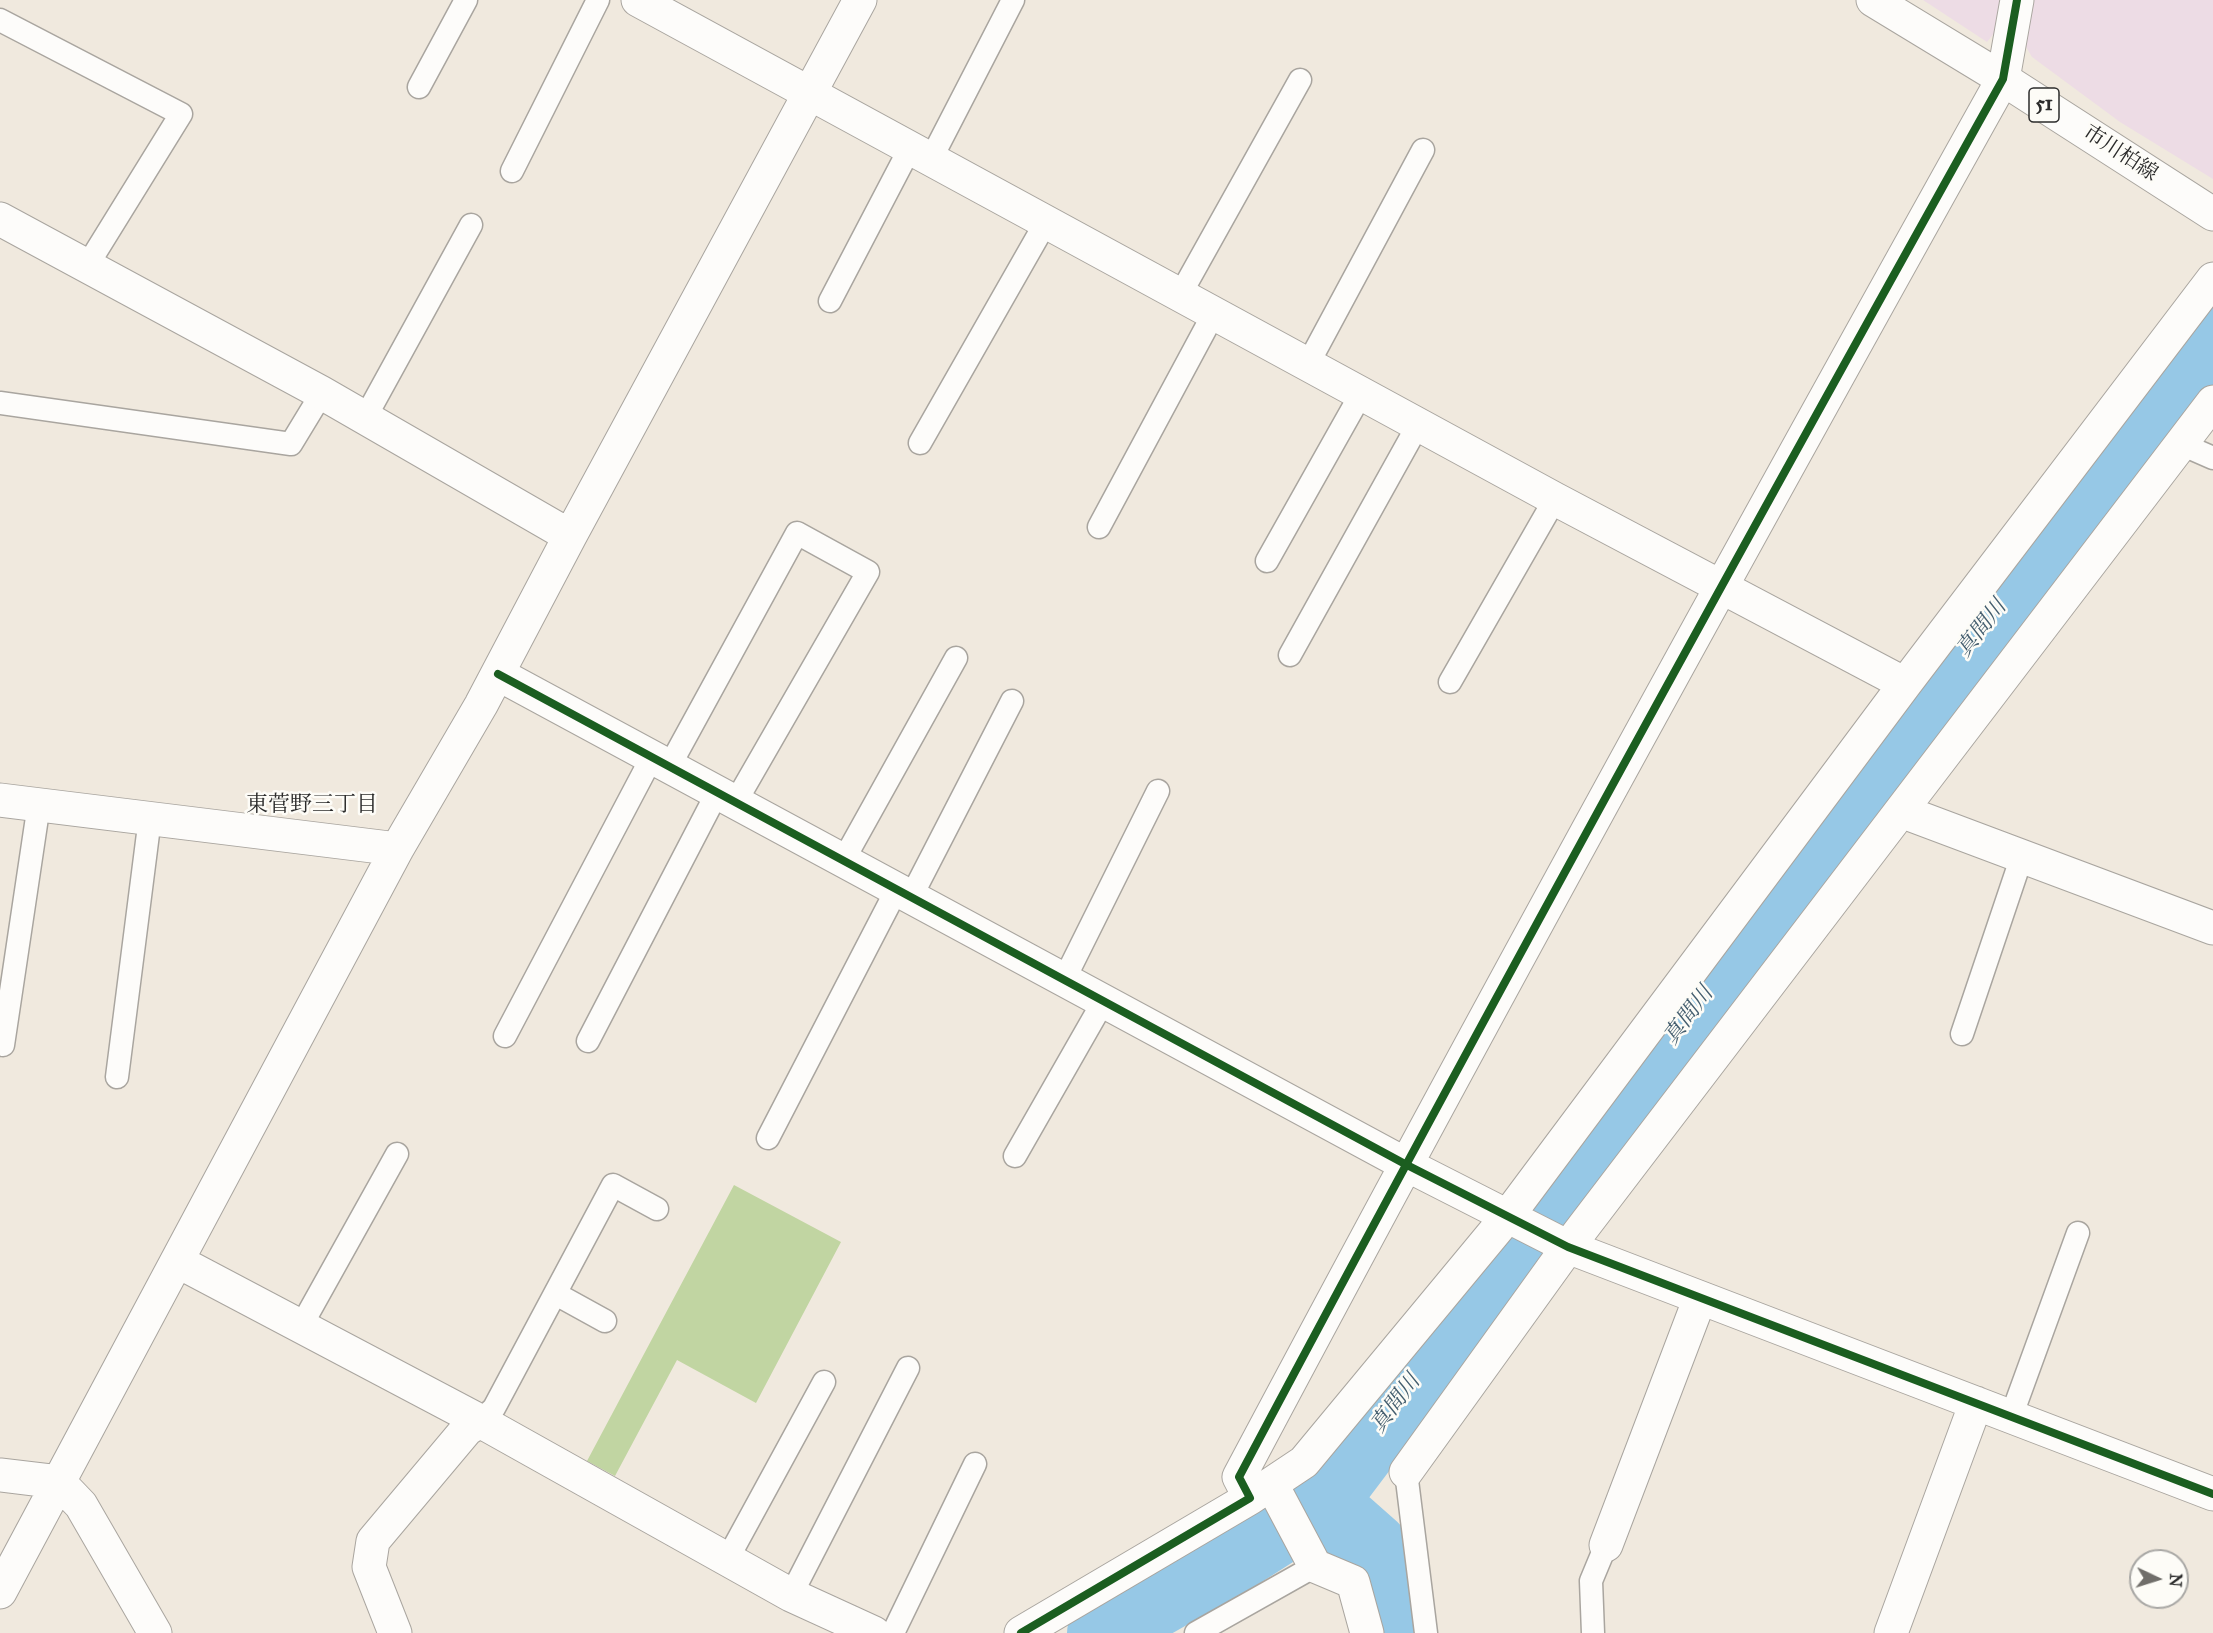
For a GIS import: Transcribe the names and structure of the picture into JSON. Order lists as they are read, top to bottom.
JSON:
{
  "streets": {
    "street": ["51", "市川柏線"]
  },
  "districts": ["東菅野三丁目"],
  "water": ["真間川"],
  "north": "right"
}
